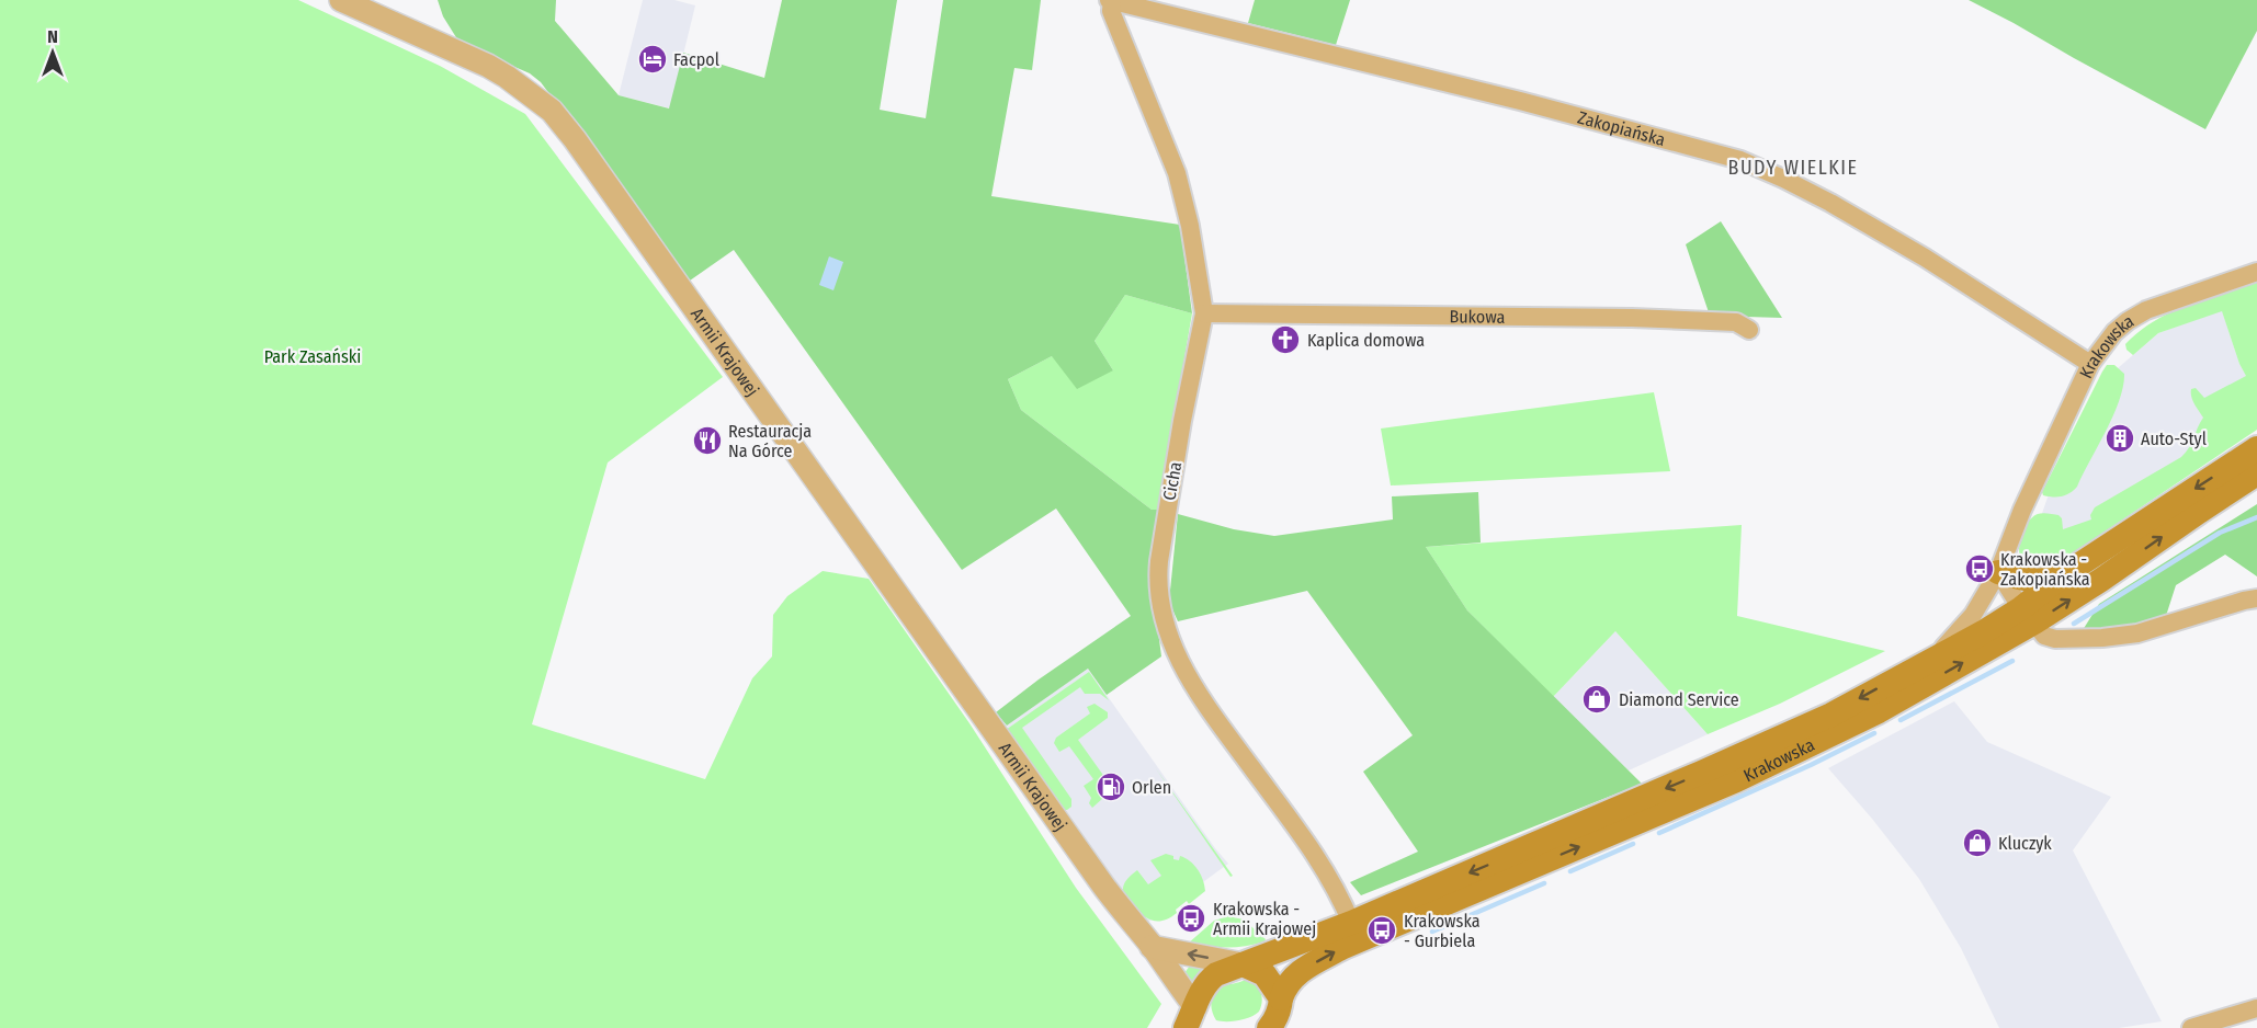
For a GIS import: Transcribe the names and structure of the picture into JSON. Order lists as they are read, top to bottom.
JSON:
{
  "streets": {
    "main road": ["Krakowska"],
    "street": [
      "Zakopiańska",
      "Bukowa",
      "Armii Krajowej",
      "Cicha"
    ]
  },
  "crossings": [
    ["Zakopiańska", "Krakowska"],
    ["Zakopiańska", "Cicha"],
    ["Bukowa", "Cicha"],
    ["Krakowska", "Armii Krajowej"],
    ["Krakowska", "Cicha"]
  ],
  "districts": ["BUDY WIELKIE"],
  "parks": ["Park Zasański"],
  "places": {
    "hotel": ["Facpol"],
    "church": ["Kaplica domowa"],
    "building": ["Auto-Styl"],
    "restaurant": ["Restauracja Na Górce"],
    "bus stop": ["Krakowska - Zakopiańska", "Krakowska - Armii Krajowej", "Krakowska - Gurbiela"],
    "shop": ["Diamond Service", "Kluczyk"],
    "fuel station": ["Orlen"]
  },
  "north": "top"
}
